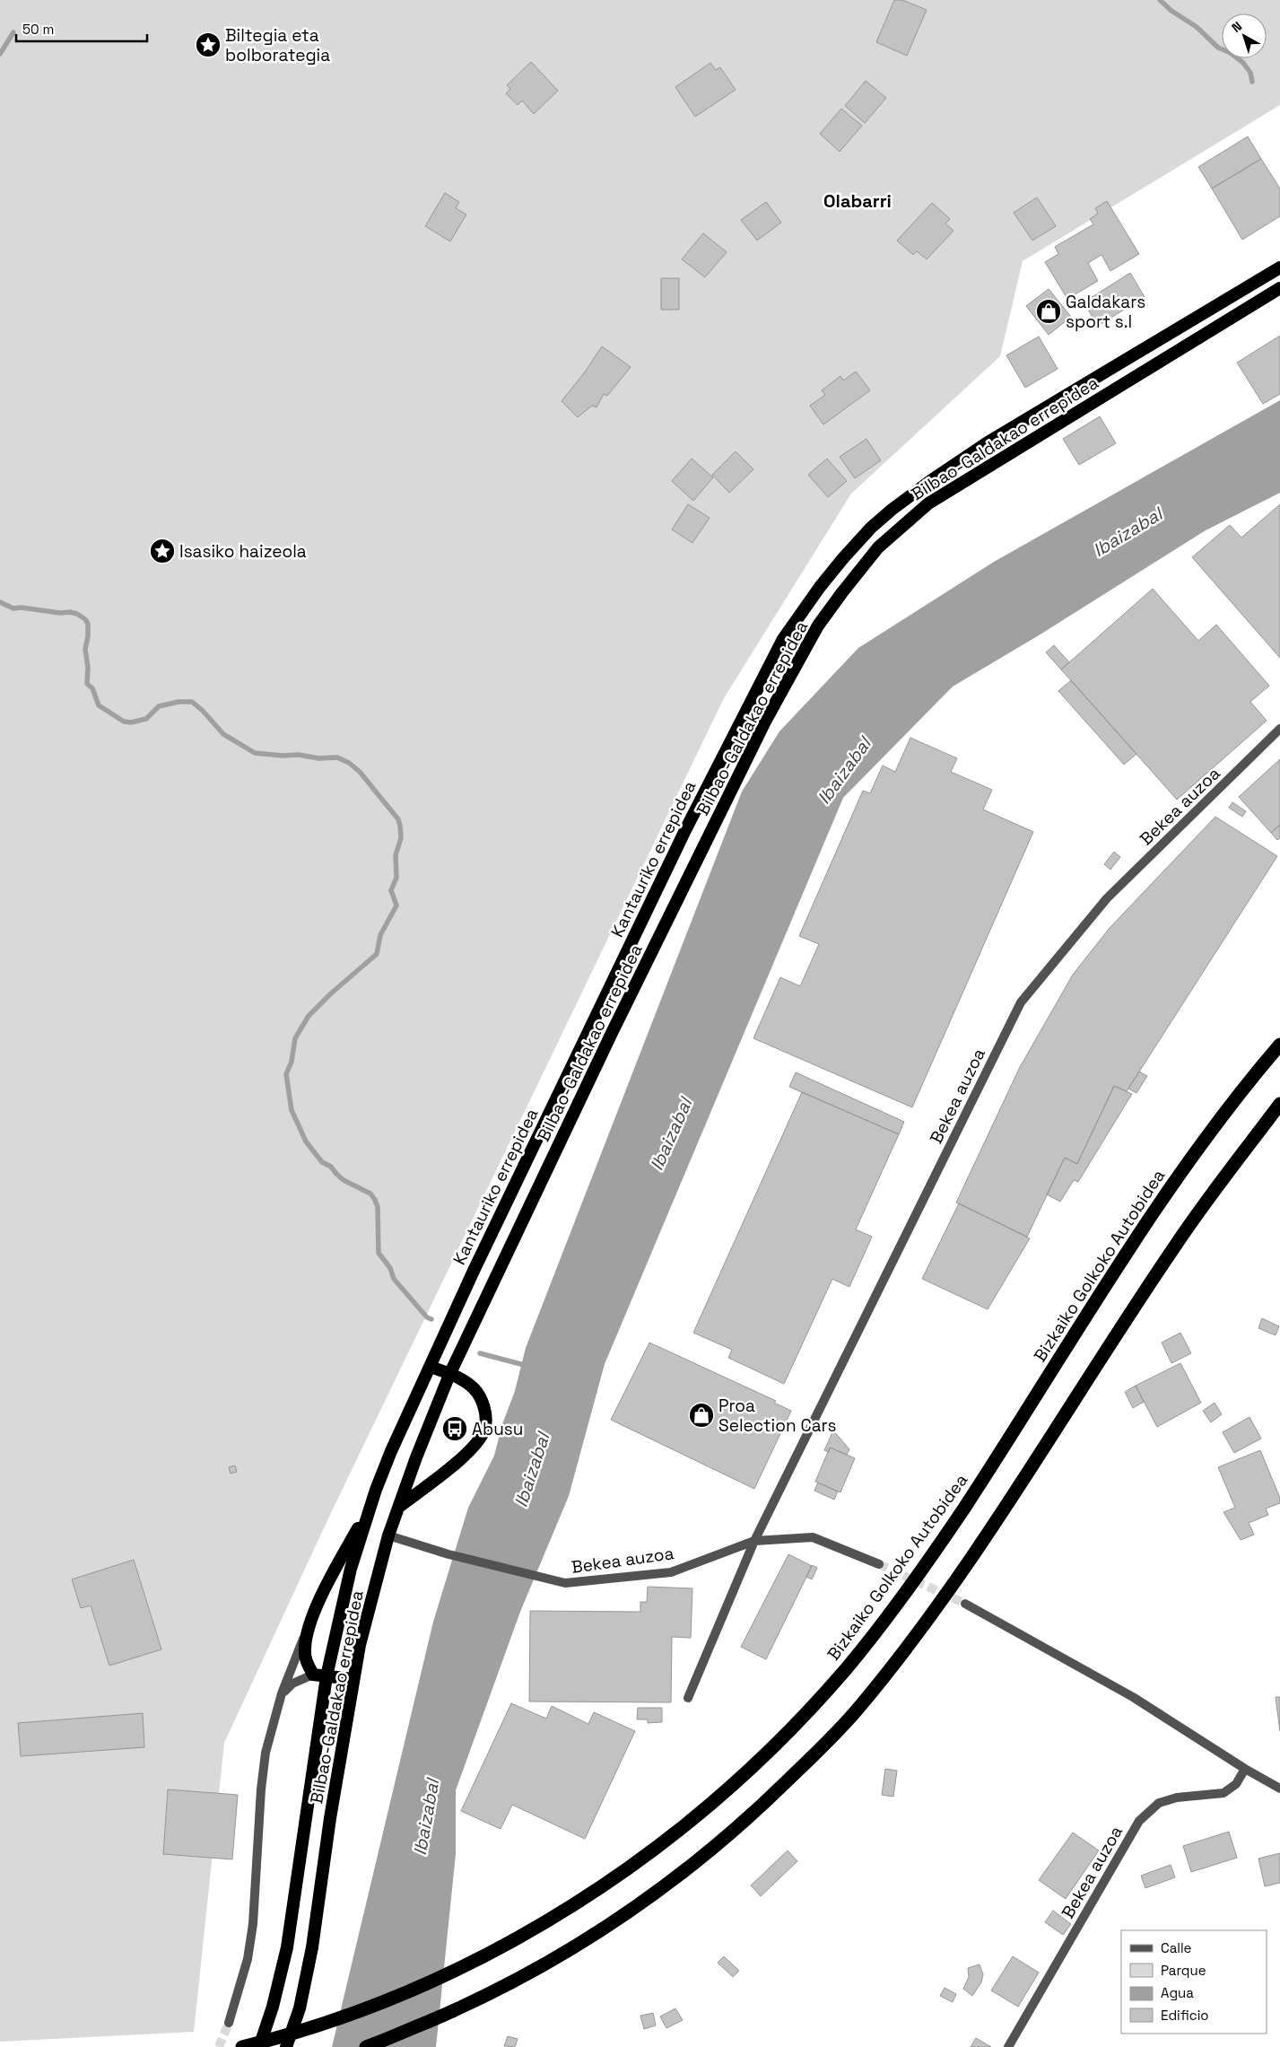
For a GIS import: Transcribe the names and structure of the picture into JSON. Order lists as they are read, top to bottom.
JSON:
{
  "streets": {
    "highway": ["Bilbao-Galdakao errepidea", "Kantauriko errepidea", "Bizkaiko Golkoko Autobidea"],
    "street": ["Bekea auzoa"]
  },
  "crossings": [
    ["Bilbao-Galdakao errepidea", "Bekea auzoa"],
    ["Bilbao-Galdakao errepidea", "Kantauriko errepidea"]
  ],
  "districts": ["Olabarri"],
  "water": ["Ibaizabal"],
  "places": {
    "place": ["Biltegia eta bolborategia", "Isasiko haizeola"],
    "shop": ["Galdakars sport s.l", "Proa Selection Cars"],
    "bus stop": ["Abusu"]
  },
  "legend": [
    "Calle",
    "Parque",
    "Agua",
    "Edificio"
  ],
  "scale_bar": "50 m",
  "north": "top left"
}
